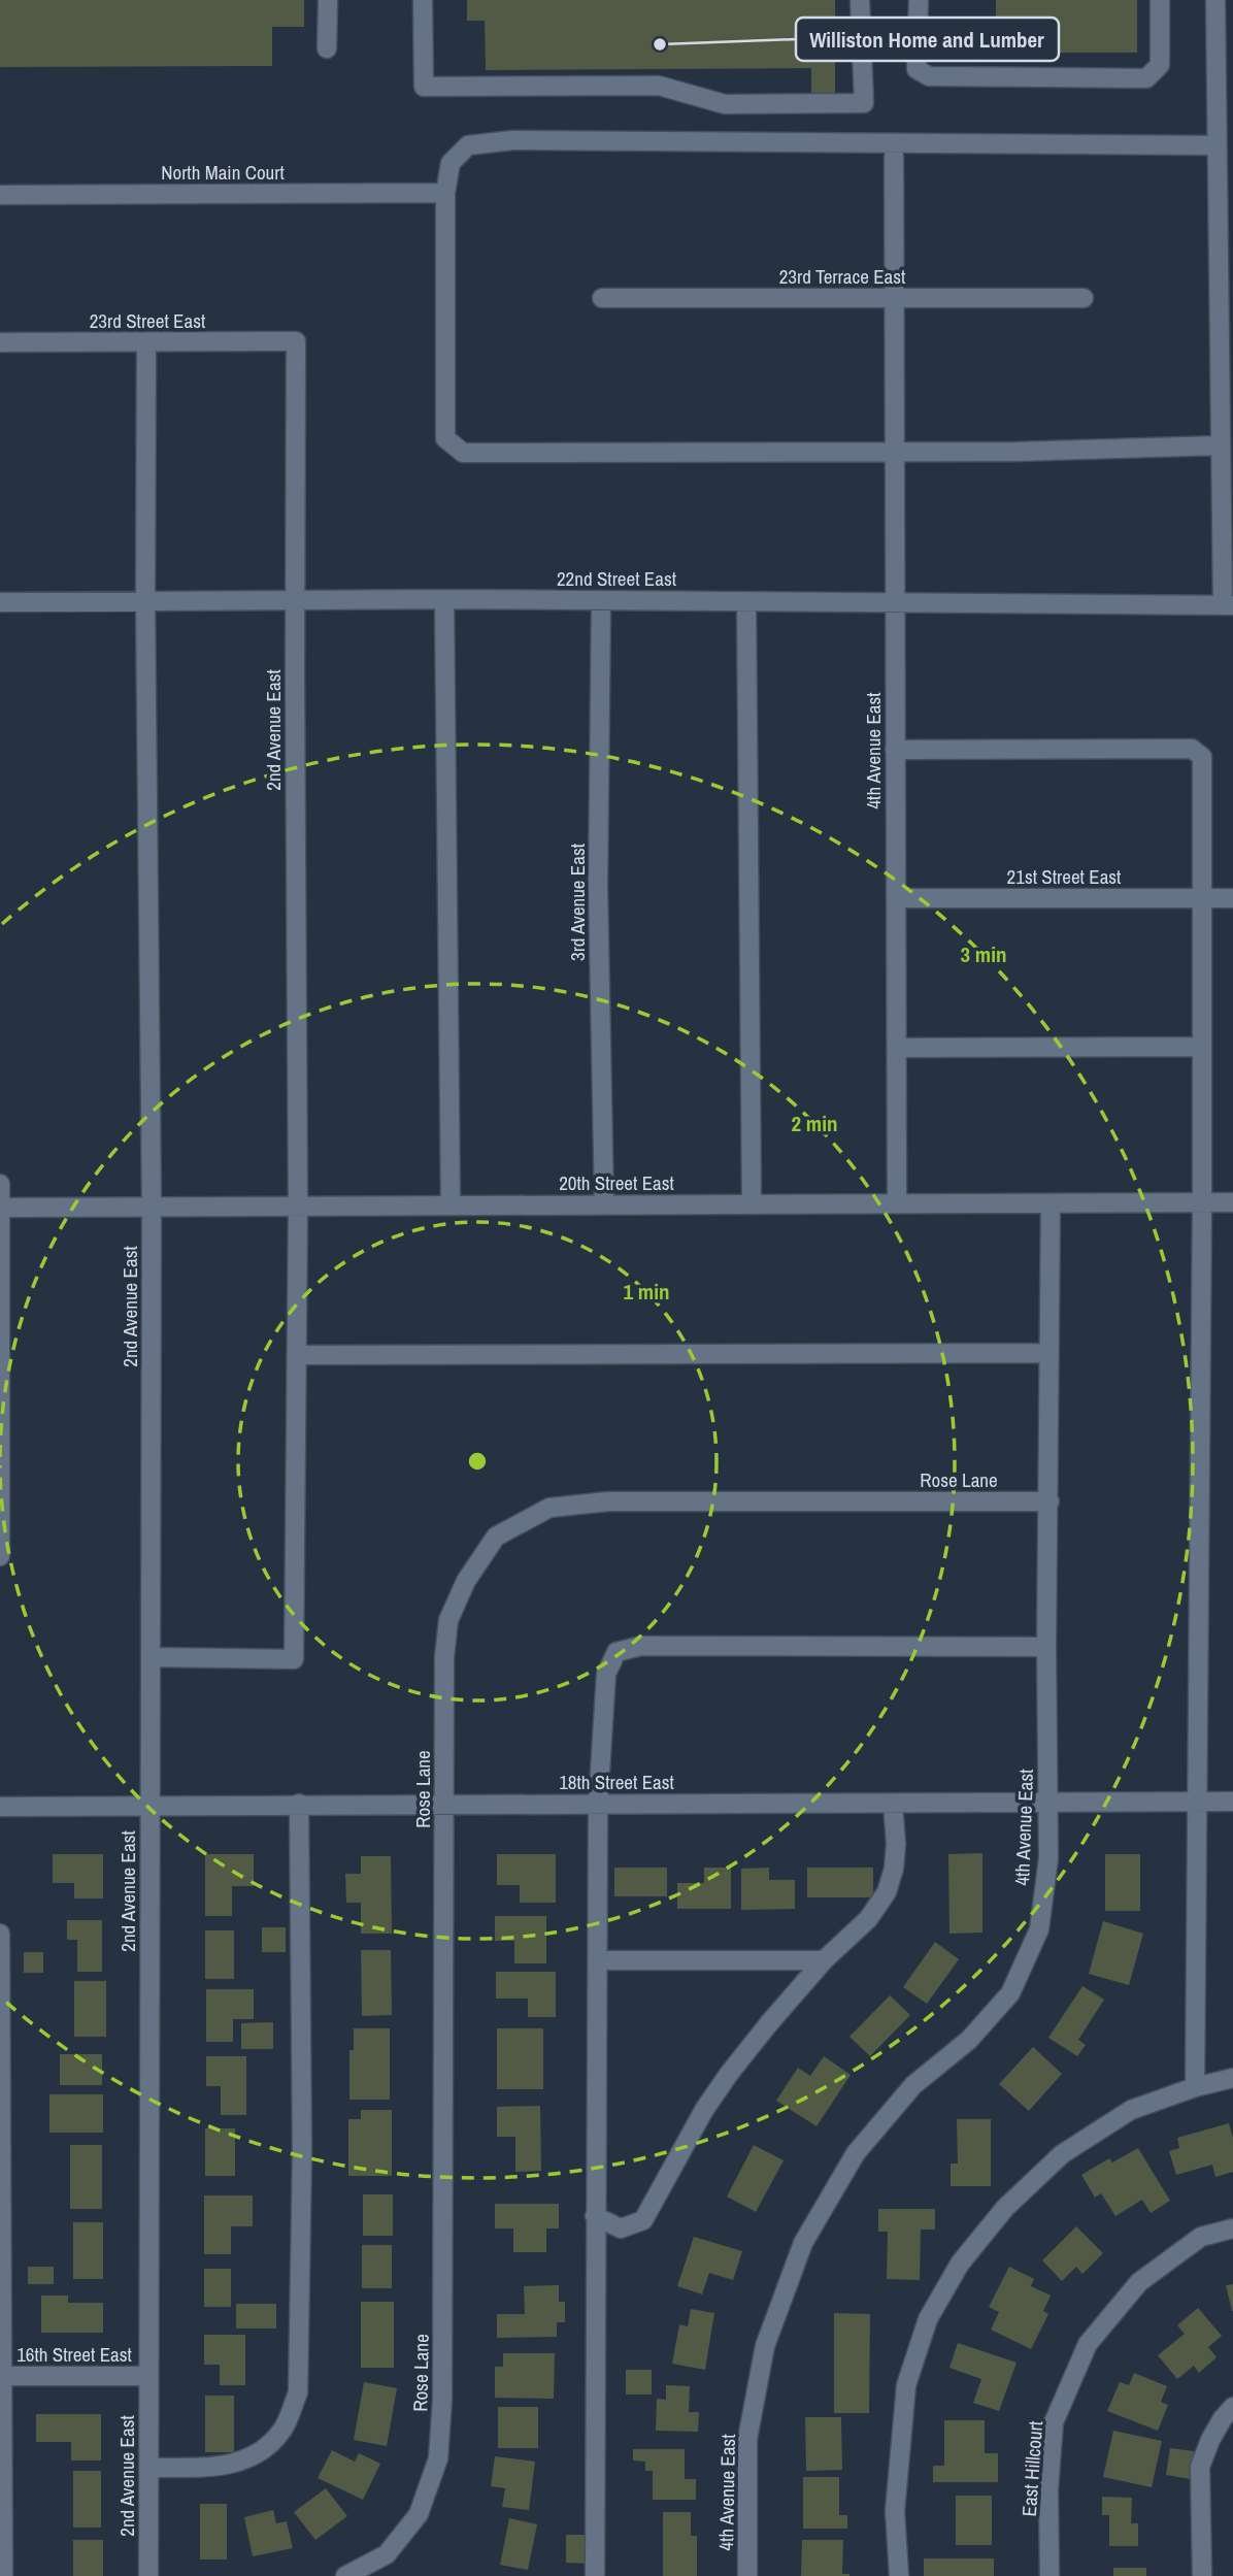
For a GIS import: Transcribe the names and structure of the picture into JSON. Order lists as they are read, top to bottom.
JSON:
{
  "streets": {
    "street": [
      "North Main Court",
      "23rd Terrace East",
      "23rd Street East",
      "22nd Street East",
      "2nd Avenue East",
      "4th Avenue East",
      "21st Street East",
      "3rd Avenue East",
      "20th Street East",
      "Rose Lane",
      "18th Street East",
      "16th Street East",
      "East Hillcourt"
    ]
  },
  "crossings": [
    ["23rd Terrace East", "4th Avenue East"],
    ["23rd Street East", "2nd Avenue East"],
    ["22nd Street East", "2nd Avenue East"],
    ["22nd Street East", "4th Avenue East"],
    ["22nd Street East", "3rd Avenue East"],
    ["2nd Avenue East", "20th Street East"],
    ["2nd Avenue East", "18th Street East"],
    ["2nd Avenue East", "16th Street East"],
    ["4th Avenue East", "21st Street East"],
    ["4th Avenue East", "20th Street East"],
    ["4th Avenue East", "Rose Lane"],
    ["4th Avenue East", "18th Street East"],
    ["3rd Avenue East", "20th Street East"],
    ["Rose Lane", "18th Street East"]
  ],
  "places": ["Williston Home and Lumber"],
  "rings": ["3 min", "2 min", "1 min"]
}
